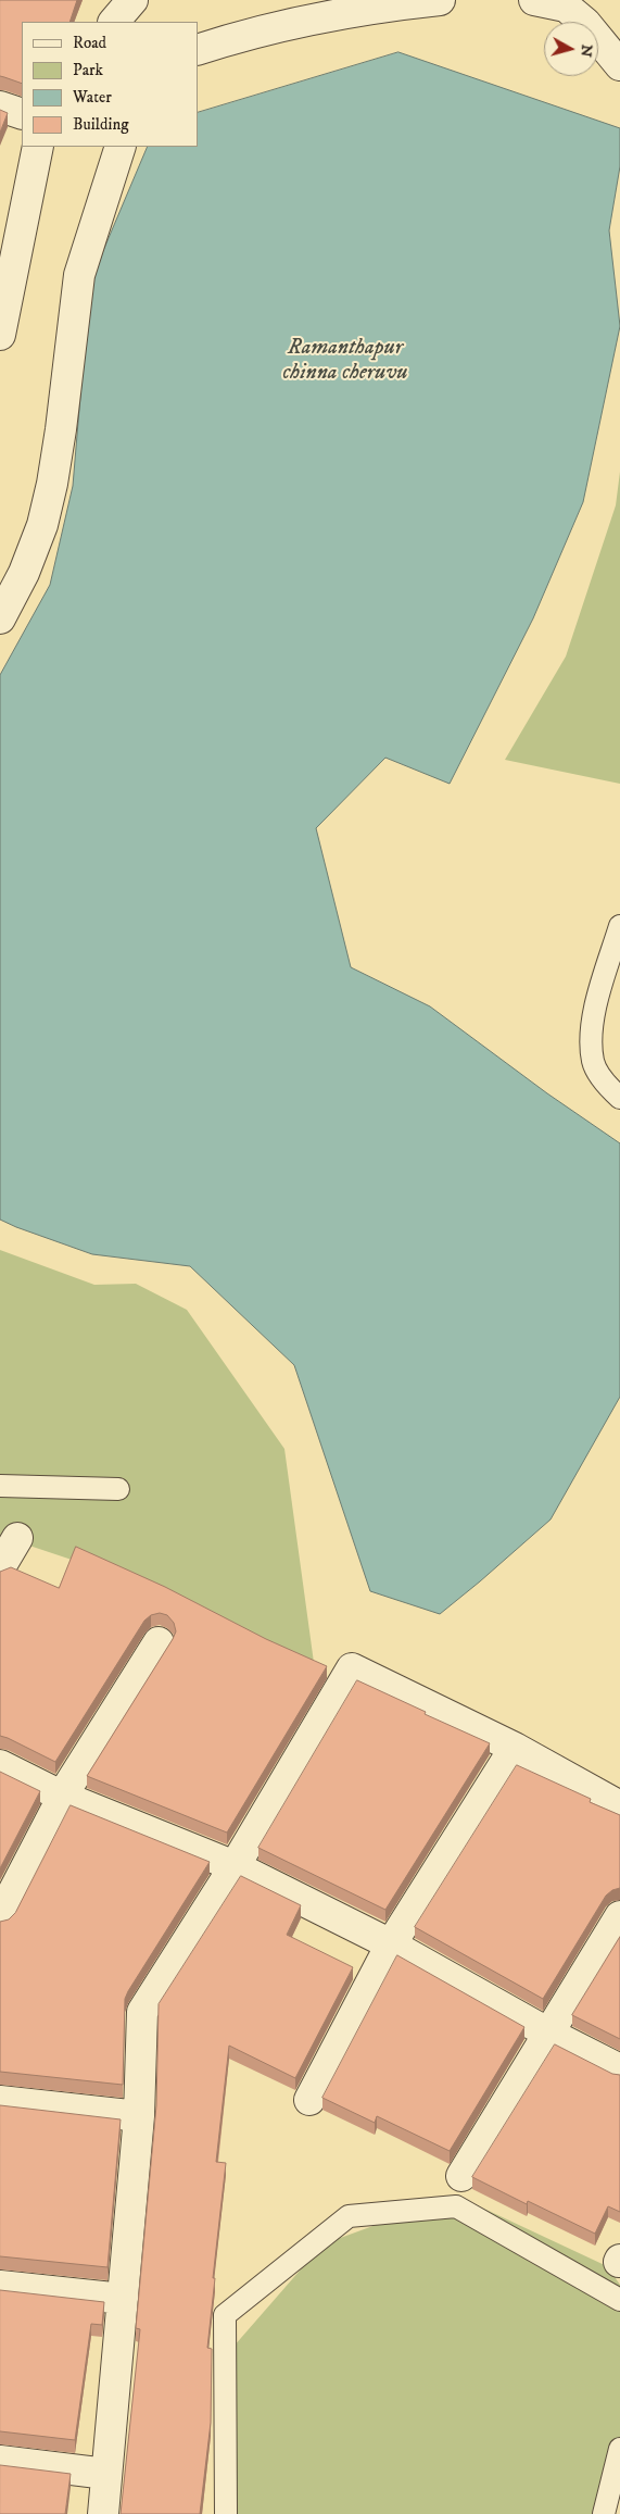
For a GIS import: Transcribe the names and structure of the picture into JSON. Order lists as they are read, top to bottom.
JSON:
{
  "water": ["Ramanthapur chinna cheruvu"],
  "legend": [
    "Road",
    "Park",
    "Water",
    "Building"
  ],
  "north": "right"
}
